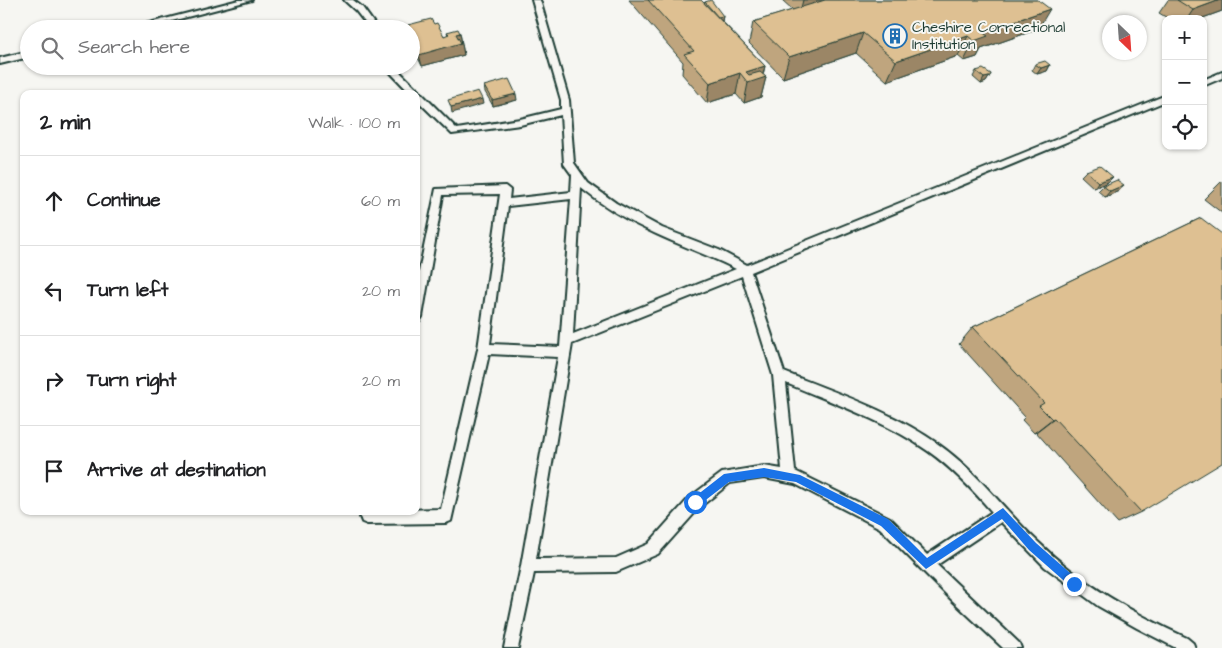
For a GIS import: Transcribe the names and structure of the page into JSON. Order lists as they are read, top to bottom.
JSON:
{
  "places": {
    "building": ["Cheshire Correctional Institution"]
  },
  "north": "bottom right",
  "page": {
    "map_buttons": ["+", "−"],
    "search": "Search here",
    "heading": ["2 min", "Walk · 100 m"],
    "list": [
      ["Continue", "60 m"],
      ["Turn left", "20 m"],
      ["Turn right", "20 m"],
      "Arrive at destination"
    ]
  }
}
